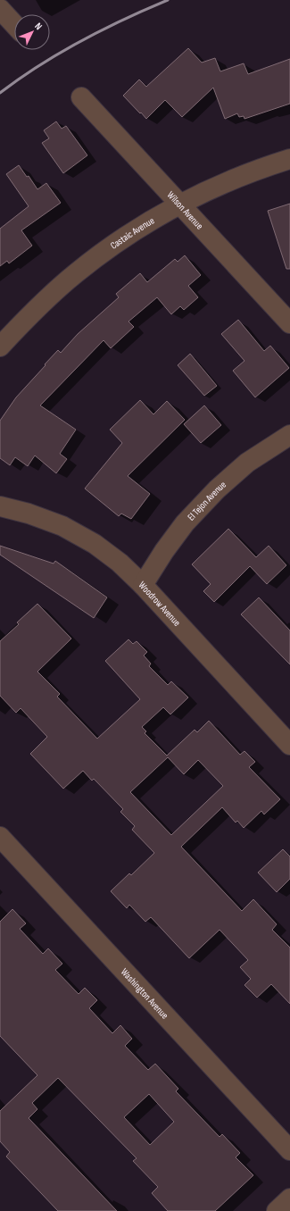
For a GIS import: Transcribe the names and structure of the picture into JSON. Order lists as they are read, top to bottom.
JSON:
{
  "streets": {
    "street": [
      "Wilson Avenue",
      "Castaic Avenue",
      "El Tejon Avenue",
      "Woodrow Avenue",
      "Washington Avenue"
    ]
  },
  "crossings": [
    ["Wilson Avenue", "Castaic Avenue"],
    ["El Tejon Avenue", "Woodrow Avenue"]
  ],
  "north": "top right"
}
